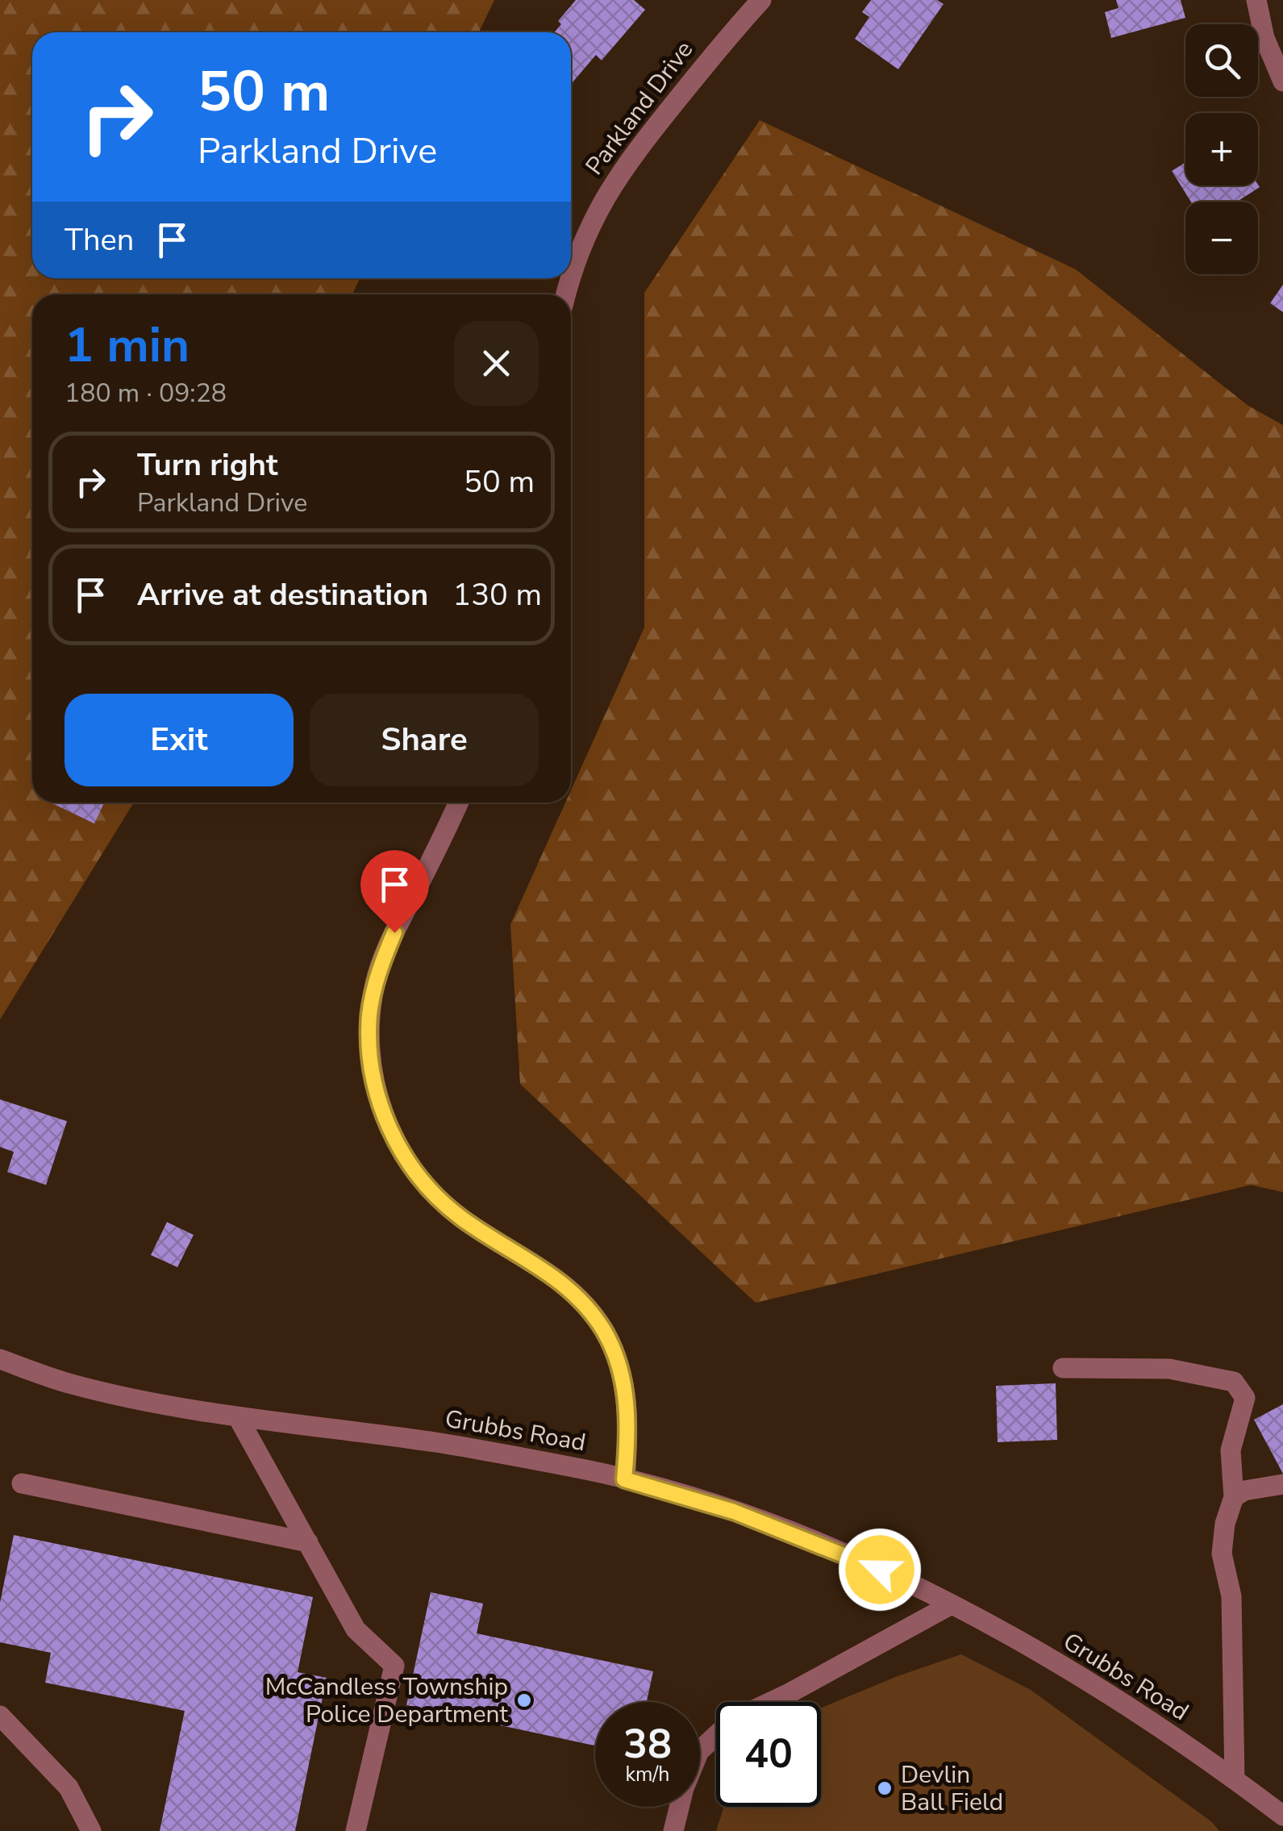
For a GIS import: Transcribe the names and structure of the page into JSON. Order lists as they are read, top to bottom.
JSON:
{
  "streets": {
    "street": ["Parkland Drive", "Grubbs Road"]
  },
  "places": ["McCandless Township Police Department", "Devlin Ball Field"],
  "page": {
    "map_buttons": ["+", "−"],
    "turn": ["50 m", "Parkland Drive"],
    "then": "Then",
    "heading": ["1 min", "180 m · 09:28"],
    "list": [
      {
        "name": "Turn right",
        "note": "Parkland Drive",
        "value": "50 m"
      },
      {
        "name": "Arrive at destination",
        "value": "130 m"
      }
    ],
    "buttons": ["Exit", "Share"],
    "speed": "38 km/h",
    "limit": "40"
  }
}
